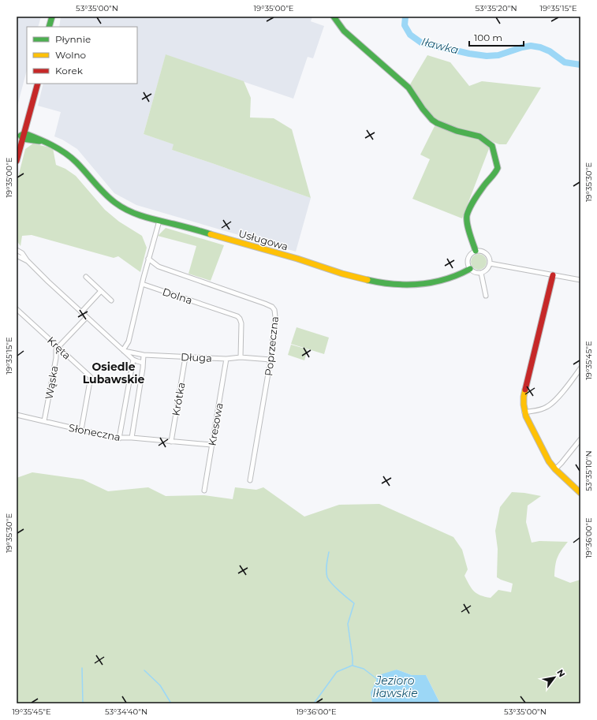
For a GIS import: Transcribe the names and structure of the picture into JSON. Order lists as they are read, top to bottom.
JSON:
{
  "streets": {
    "street": [
      "Usługowa",
      "Dolna",
      "Poprzeczna",
      "Kręta",
      "Długa",
      "Wąska",
      "Krótka",
      "Kresowa",
      "Słoneczna"
    ]
  },
  "crossings": [
    ["Dolna", "Długa"],
    ["Poprzeczna", "Długa"],
    ["Kręta", "Wąska"],
    ["Kręta", "Słoneczna"],
    ["Długa", "Krótka"],
    ["Długa", "Kresowa"],
    ["Wąska", "Słoneczna"],
    ["Krótka", "Słoneczna"],
    ["Kresowa", "Słoneczna"]
  ],
  "districts": ["Osiedle Lubawskie"],
  "water": ["Iławka", "Jezioro Iławskie"],
  "legend": ["Płynnie", "Wolno", "Korek"],
  "scale_bar": "100 m",
  "north": "top right",
  "coordinates": [
    "53°35'00\"N",
    "19°35'00\"E",
    "53°35'20\"N",
    "19°35'15\"E",
    "19°35'30\"E",
    "19°35'45\"E",
    "53°35'10\"N",
    "19°36'00\"E",
    "53°34'40\"N"
  ]
}
